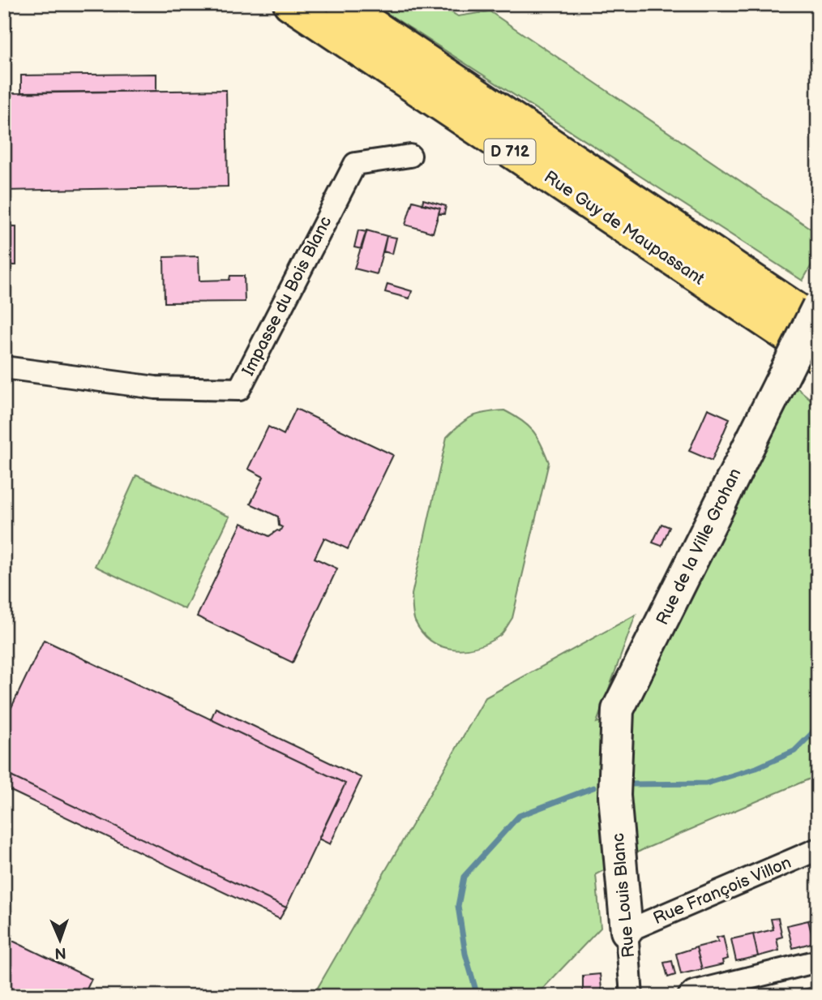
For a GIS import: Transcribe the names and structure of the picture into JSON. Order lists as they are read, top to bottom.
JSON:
{
  "streets": {
    "main road": ["D 712", "Rue Guy de Maupassant"],
    "street": [
      "Impasse du Bois Blanc",
      "Rue de la Ville Grohan",
      "Rue François Villon",
      "Rue Louis Blanc"
    ]
  },
  "crossings": [
    ["Rue de la Ville Grohan", "Rue Louis Blanc"],
    ["Rue François Villon", "Rue Louis Blanc"]
  ],
  "north": "bottom"
}
